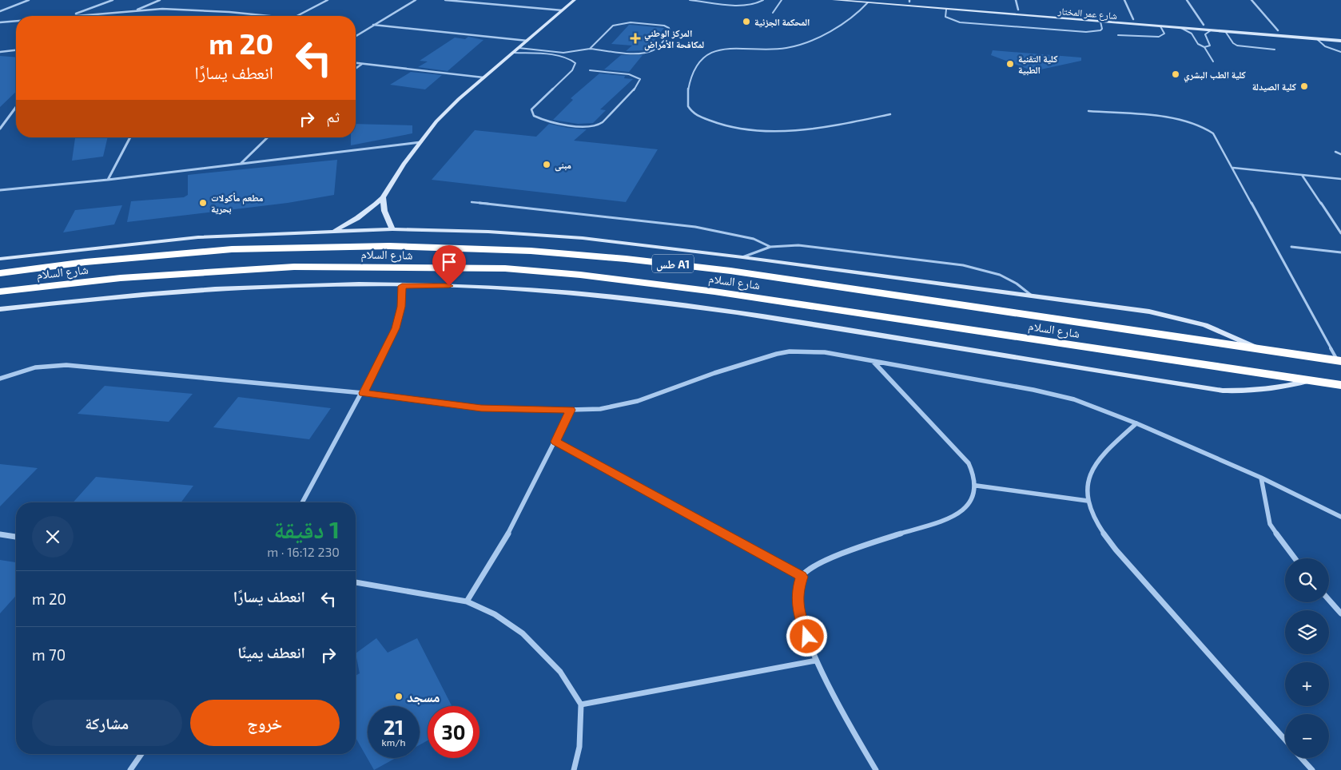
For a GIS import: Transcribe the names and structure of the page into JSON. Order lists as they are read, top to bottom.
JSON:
{
  "streets": {
    "highway": ["شارع السلام", "طس A1"],
    "street": ["شارع عمر المختار"]
  },
  "places": {
    "other": [
      "المحكمة الجزئية",
      "كلية التقنية الطبية",
      "كلية الطب البشري",
      "كلية الصيدلة",
      "مبنى",
      "مطعم مأكولات بحرية",
      "مسجد"
    ],
    "health": ["المركز الوطني لمكافحة الأمراض"]
  },
  "page": {
    "turn": ["20 m", "انعطف يسارًا"],
    "then": "ثم",
    "heading": ["1 دقيقة", "230 m · 16:12"],
    "map_buttons": ["+", "−"],
    "list": [
      {
        "name": "انعطف يسارًا",
        "value": "20 m"
      },
      {
        "name": "انعطف يمينًا",
        "value": "70 m"
      }
    ],
    "buttons": ["خروج", "مشاركة"],
    "speed": "21 km/h",
    "limit": "30"
  }
}
